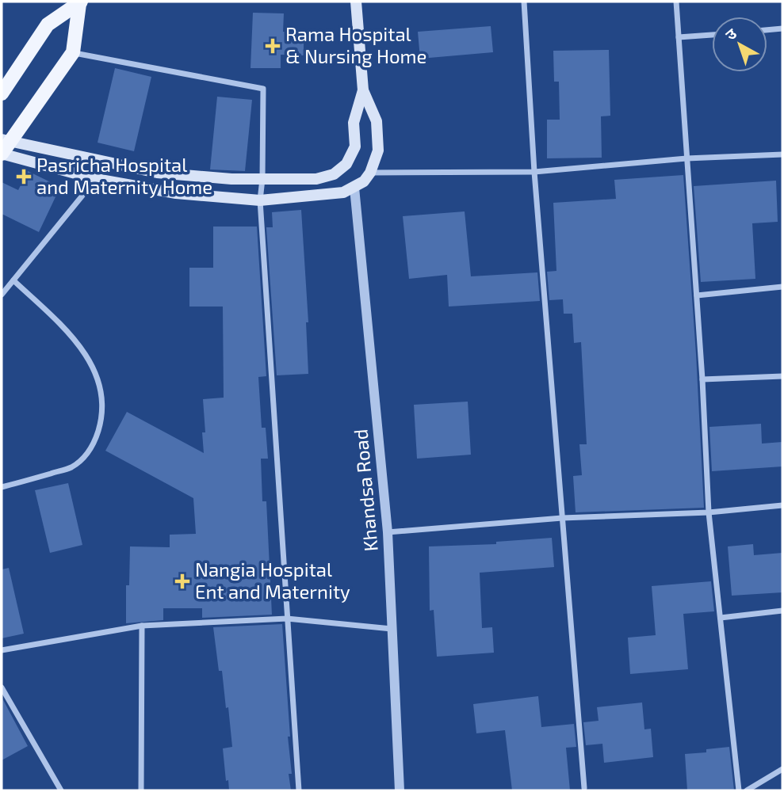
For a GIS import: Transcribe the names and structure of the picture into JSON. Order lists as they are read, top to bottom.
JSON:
{
  "streets": {
    "street": ["Khandsa Road"]
  },
  "places": {
    "health": ["Rama Hospital & Nursing Home", "Pasricha Hospital and Maternity Home", "Nangia Hospital Ent and Maternity"]
  },
  "north": "top left"
}
